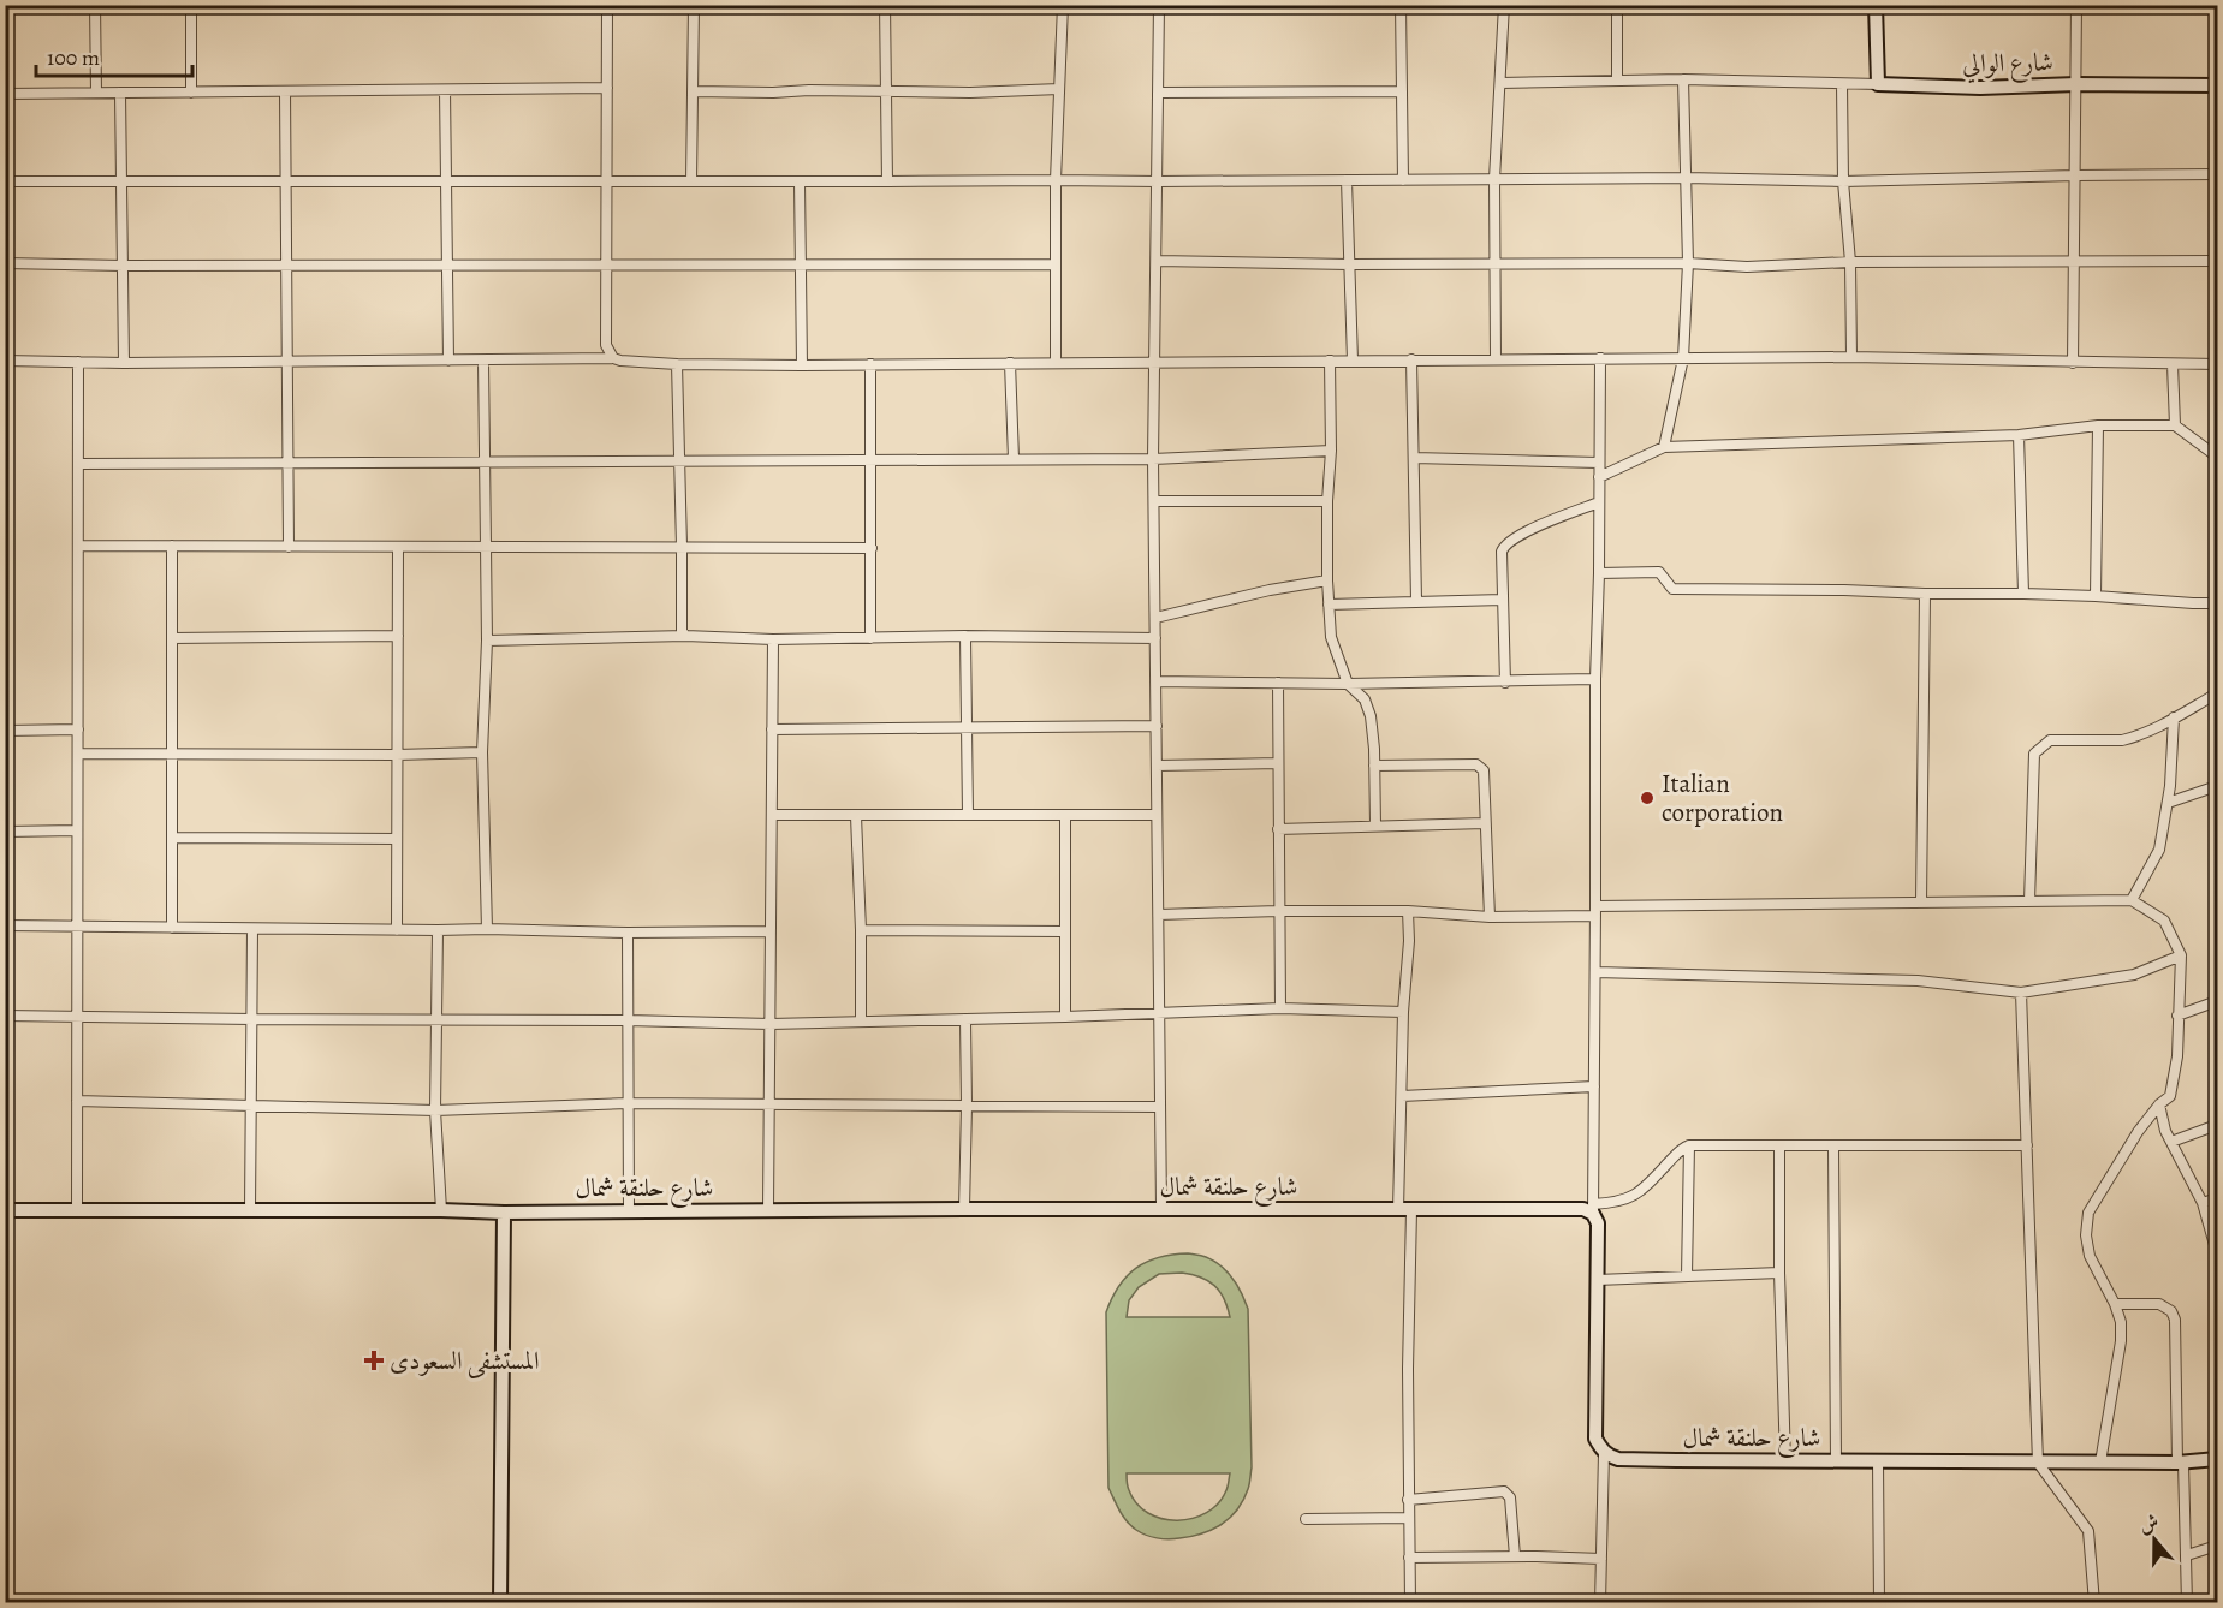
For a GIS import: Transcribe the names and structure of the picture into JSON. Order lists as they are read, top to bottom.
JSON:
{
  "streets": {
    "street": ["شارع الوالي", "شارع حلنقة شمال"]
  },
  "places": {
    "other": ["Italian corporation"],
    "health": ["المستشفى السعودى"]
  },
  "scale_bar": "100 m",
  "north": "top"
}
